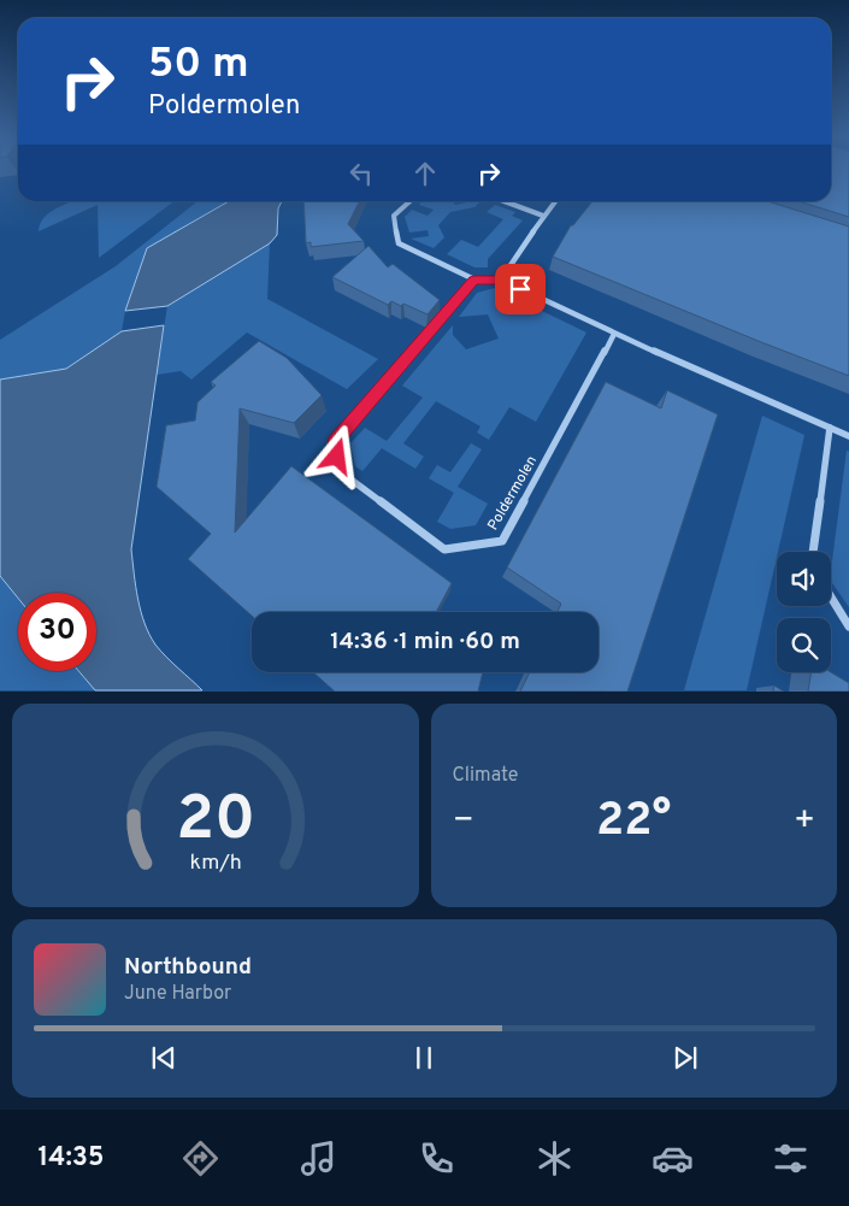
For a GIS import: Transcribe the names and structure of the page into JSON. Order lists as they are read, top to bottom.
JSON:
{
  "streets": {
    "street": ["Poldermolen"]
  },
  "page": {
    "turn": ["50 m", "Poldermolen"],
    "limit": "30",
    "trip": "14:36 · 1 min · 60 m",
    "tile": "Climate",
    "heat": ["−", "22°", "+"],
    "song": ["Northbound", "June Harbor"],
    "tabs": "14:35",
    "gauge": ["20", "km/h"]
  }
}
